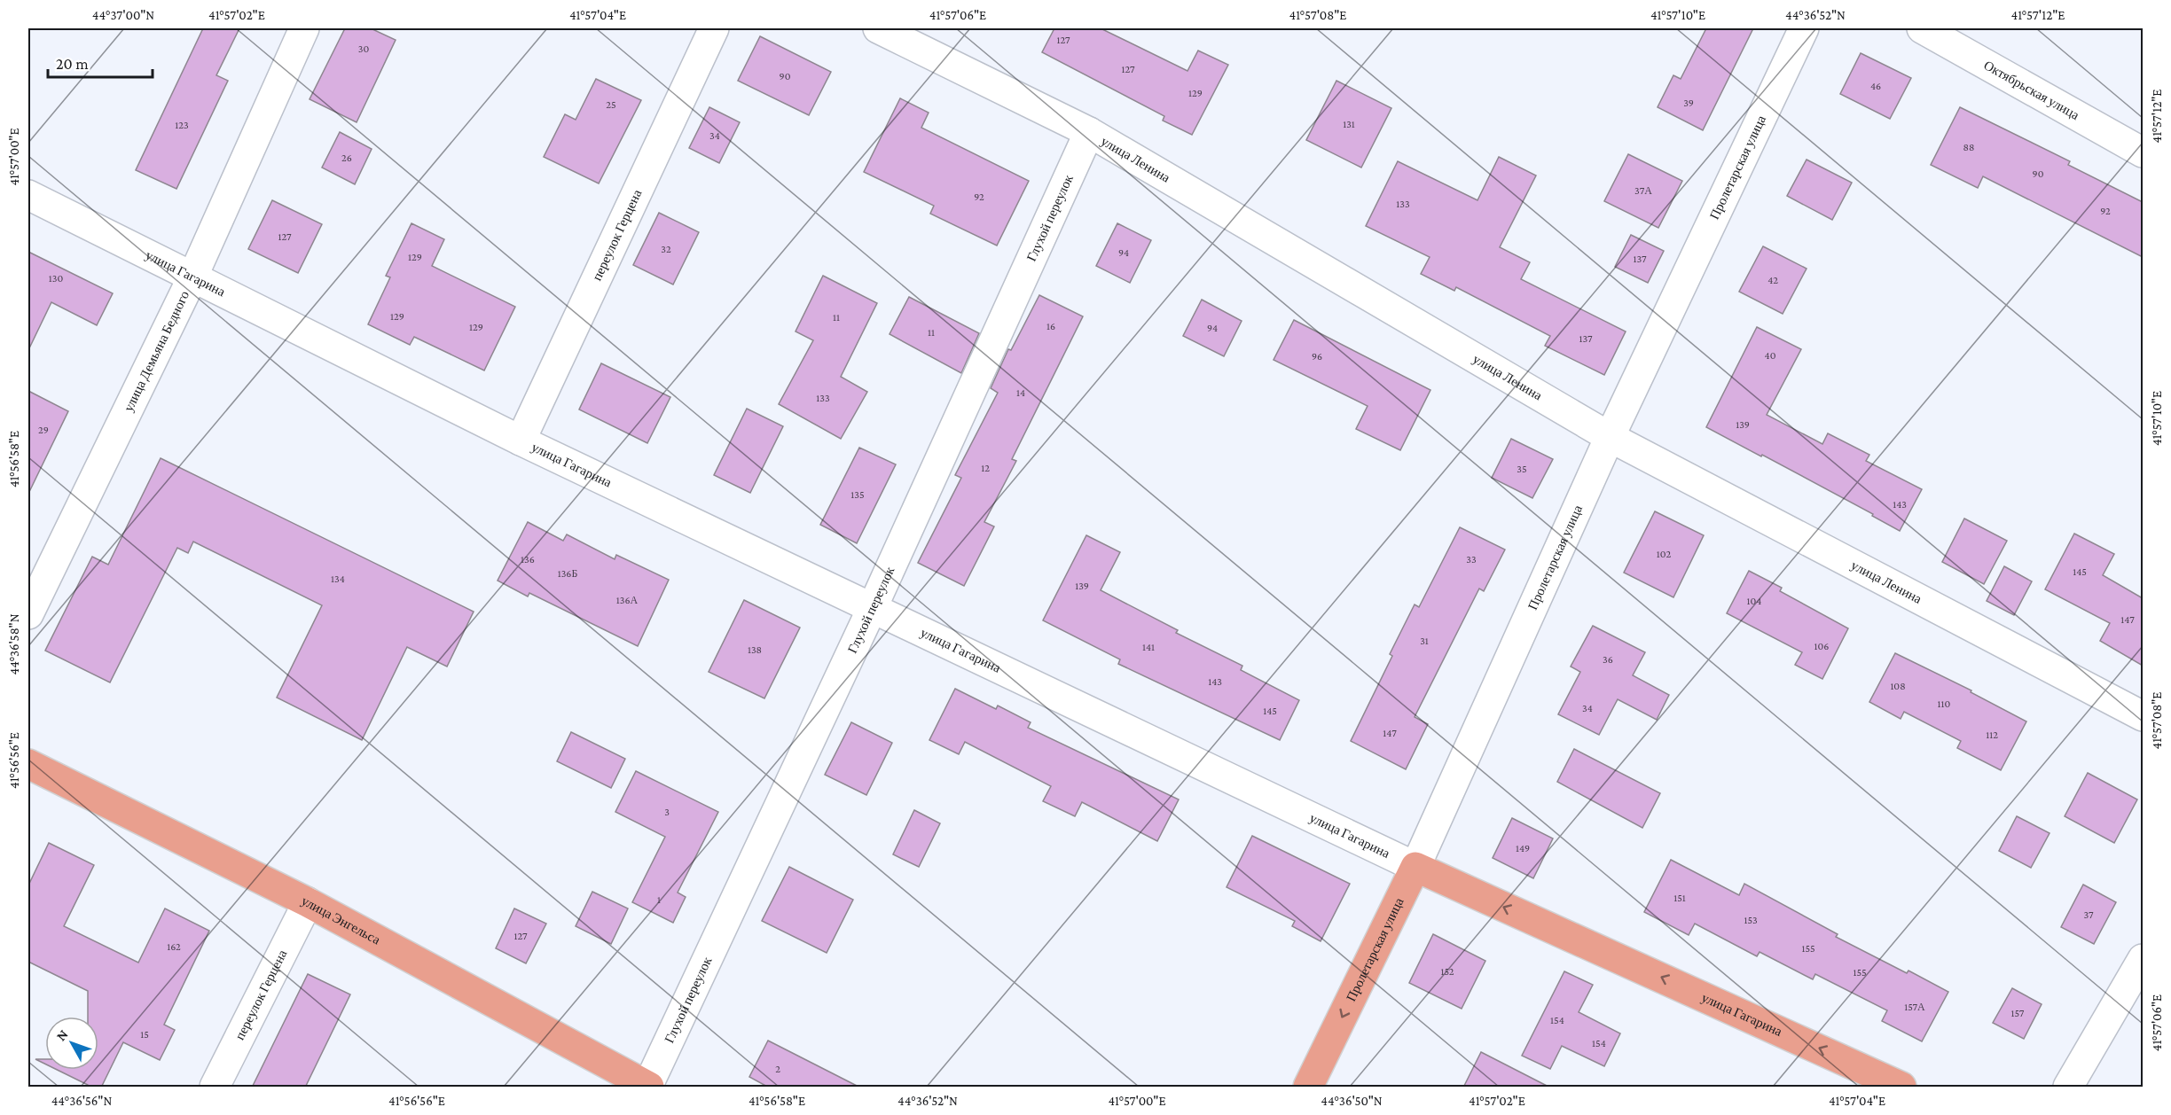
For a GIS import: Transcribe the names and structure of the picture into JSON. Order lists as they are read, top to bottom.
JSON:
{
  "streets": {
    "main road": ["Пролетарская улица", "улица Гагарина", "улица Энгельса"],
    "street": [
      "Октябрьская улица",
      "улица Ленина",
      "Глухой переулок",
      "переулок Герцена",
      "улица Демьяна Бедного"
    ]
  },
  "crossings": [
    ["улица Ленина", "Пролетарская улица"],
    ["улица Ленина", "Глухой переулок"],
    ["Пролетарская улица", "улица Гагарина"],
    ["Глухой переулок", "улица Гагарина"],
    ["Глухой переулок", "улица Энгельса"],
    ["переулок Герцена", "улица Гагарина"],
    ["переулок Герцена", "улица Энгельса"],
    ["улица Гагарина", "улица Демьяна Бедного"]
  ],
  "house_numbers": [
    "127",
    "30",
    "127",
    "90",
    "46",
    "129",
    "39",
    "25",
    "131",
    "123",
    "34",
    "88",
    "26",
    "90",
    "37А",
    "92",
    "133",
    "92",
    "127",
    "32",
    "94",
    "129",
    "137",
    "130",
    "42",
    "129",
    "11",
    "16",
    "129",
    "94",
    "11",
    "137",
    "40",
    "96",
    "14",
    "133",
    "139",
    "29",
    "12",
    "35",
    "135",
    "143",
    "102",
    "136",
    "33",
    "145",
    "136Б",
    "134",
    "139",
    "136А",
    "104",
    "147",
    "31",
    "106",
    "141",
    "138",
    "36",
    "143",
    "108",
    "110",
    "34",
    "145",
    "147",
    "112",
    "3",
    "149",
    "151",
    "1",
    "37",
    "153",
    "127",
    "162",
    "155",
    "152",
    "155",
    "157А",
    "157",
    "154",
    "15",
    "154",
    "2"
  ],
  "scale_bar": "20 m",
  "north": "top left",
  "coordinates": [
    "44°37'00\"N",
    "41°57'02\"E",
    "41°57'04\"E",
    "41°57'06\"E",
    "41°57'08\"E",
    "41°57'10\"E",
    "44°36'52\"N",
    "41°57'12\"E",
    "41°57'00\"E",
    "41°56'58\"E",
    "44°36'58\"N",
    "41°56'56\"E",
    "44°36'56\"N",
    "44°36'50\"N"
  ]
}
